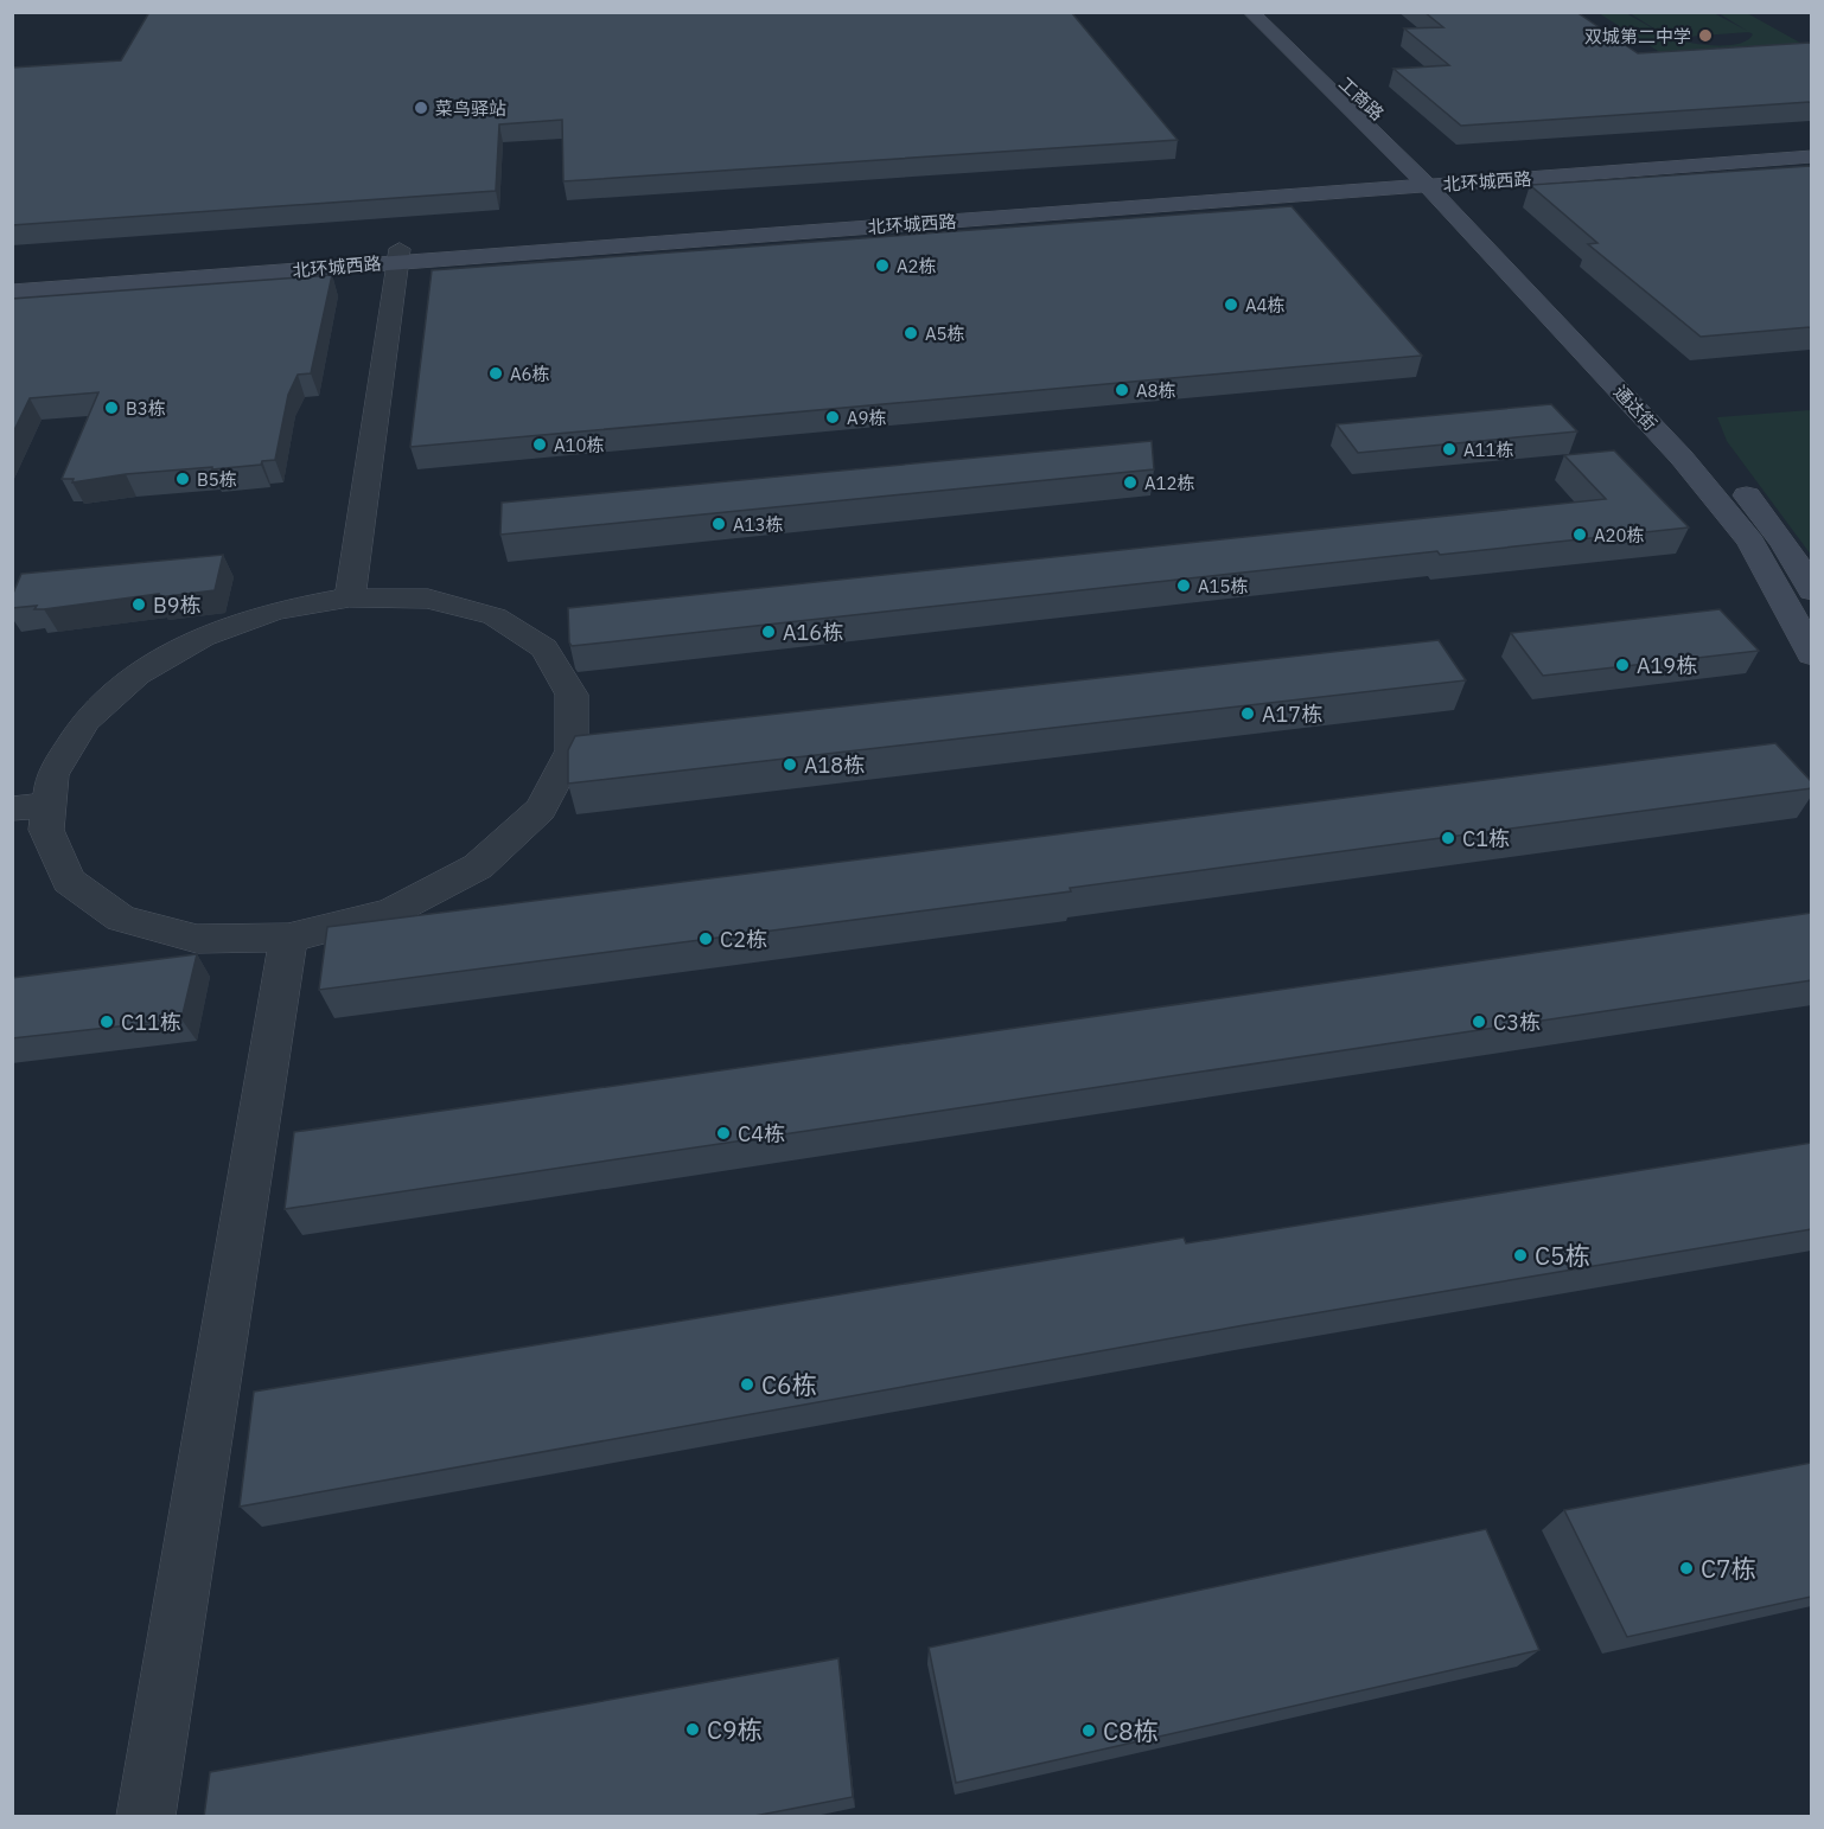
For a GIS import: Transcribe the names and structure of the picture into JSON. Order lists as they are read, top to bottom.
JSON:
{
  "streets": {
    "main road": ["工商路", "北环城西路", "通达街"]
  },
  "crossings": [
    ["工商路", "北环城西路"],
    ["工商路", "通达街"],
    ["北环城西路", "通达街"]
  ],
  "places": [
    "双城第二中学",
    "菜鸟驿站",
    "A2栋",
    "A4栋",
    "A5栋",
    "A6栋",
    "A8栋",
    "B3栋",
    "A9栋",
    "A10栋",
    "A11栋",
    "B5栋",
    "A12栋",
    "A13栋",
    "A20栋",
    "A15栋",
    "B9栋",
    "A16栋",
    "A19栋",
    "A17栋",
    "A18栋",
    "C1栋",
    "C2栋",
    "C11栋",
    "C3栋",
    "C4栋",
    "C5栋",
    "C6栋",
    "C7栋",
    "C9栋",
    "C8栋"
  ]
}
